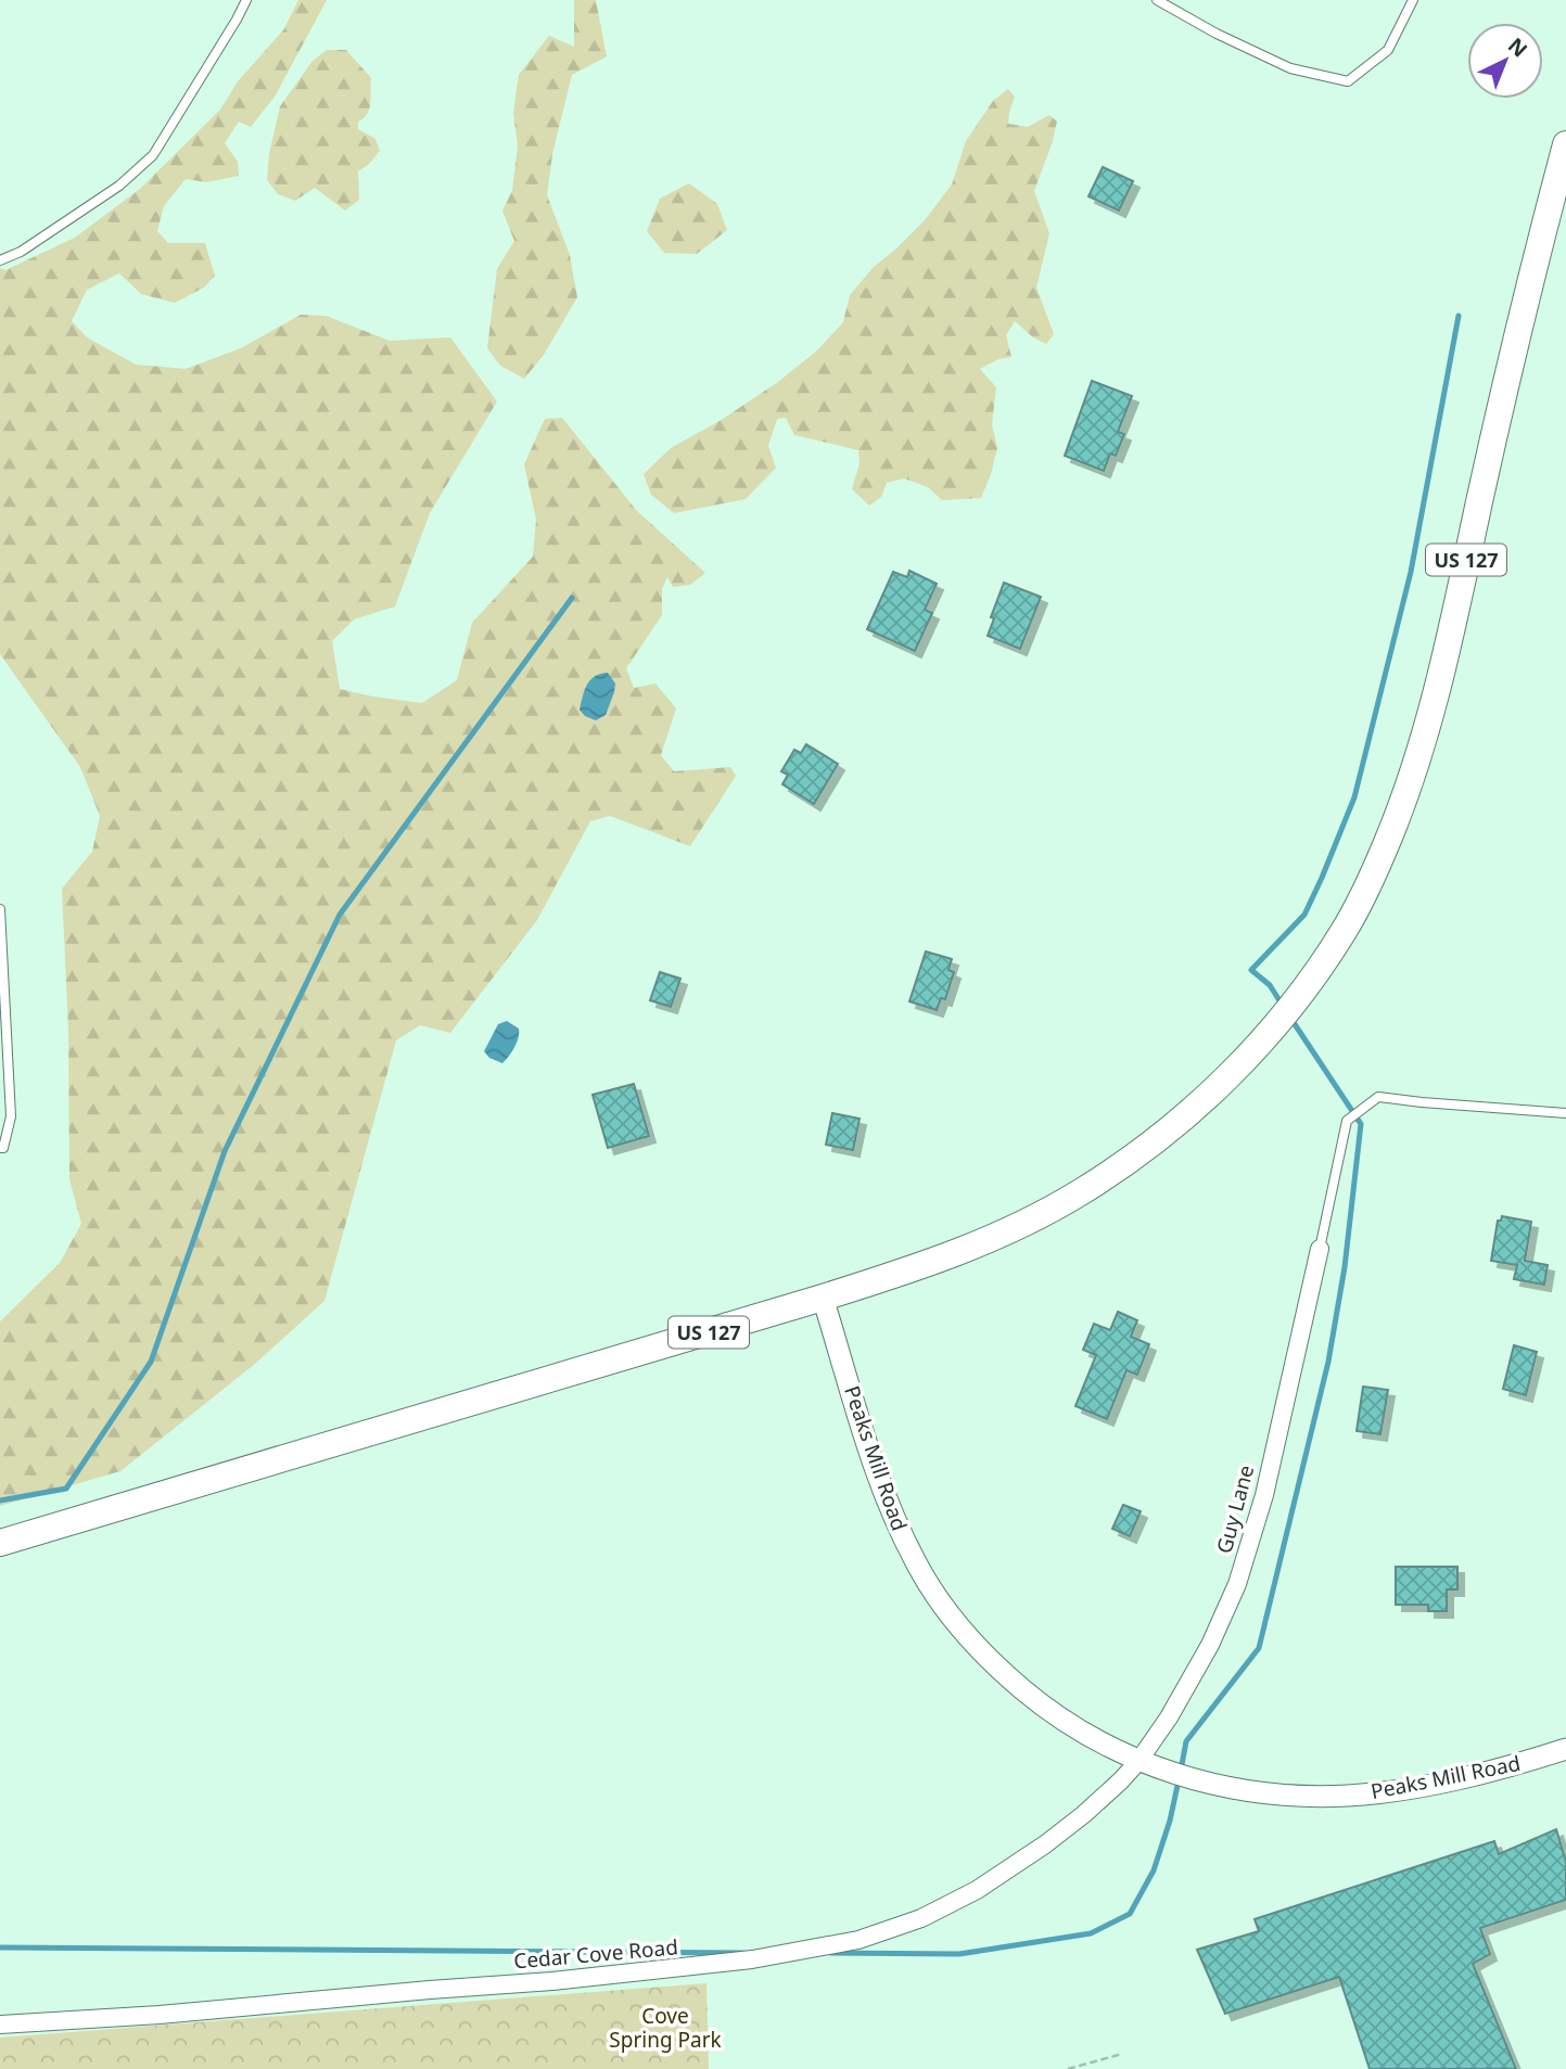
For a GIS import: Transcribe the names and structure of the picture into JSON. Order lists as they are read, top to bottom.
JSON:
{
  "streets": {
    "highway": ["US 127"],
    "street": ["Peaks Mill Road", "Guy Lane", "Cedar Cove Road"]
  },
  "crossings": [
    ["US 127", "Peaks Mill Road"],
    ["Peaks Mill Road", "Guy Lane"],
    ["Peaks Mill Road", "Cedar Cove Road"],
    ["Guy Lane", "Cedar Cove Road"]
  ],
  "parks": ["Cove Spring Park"],
  "north": "top right"
}
